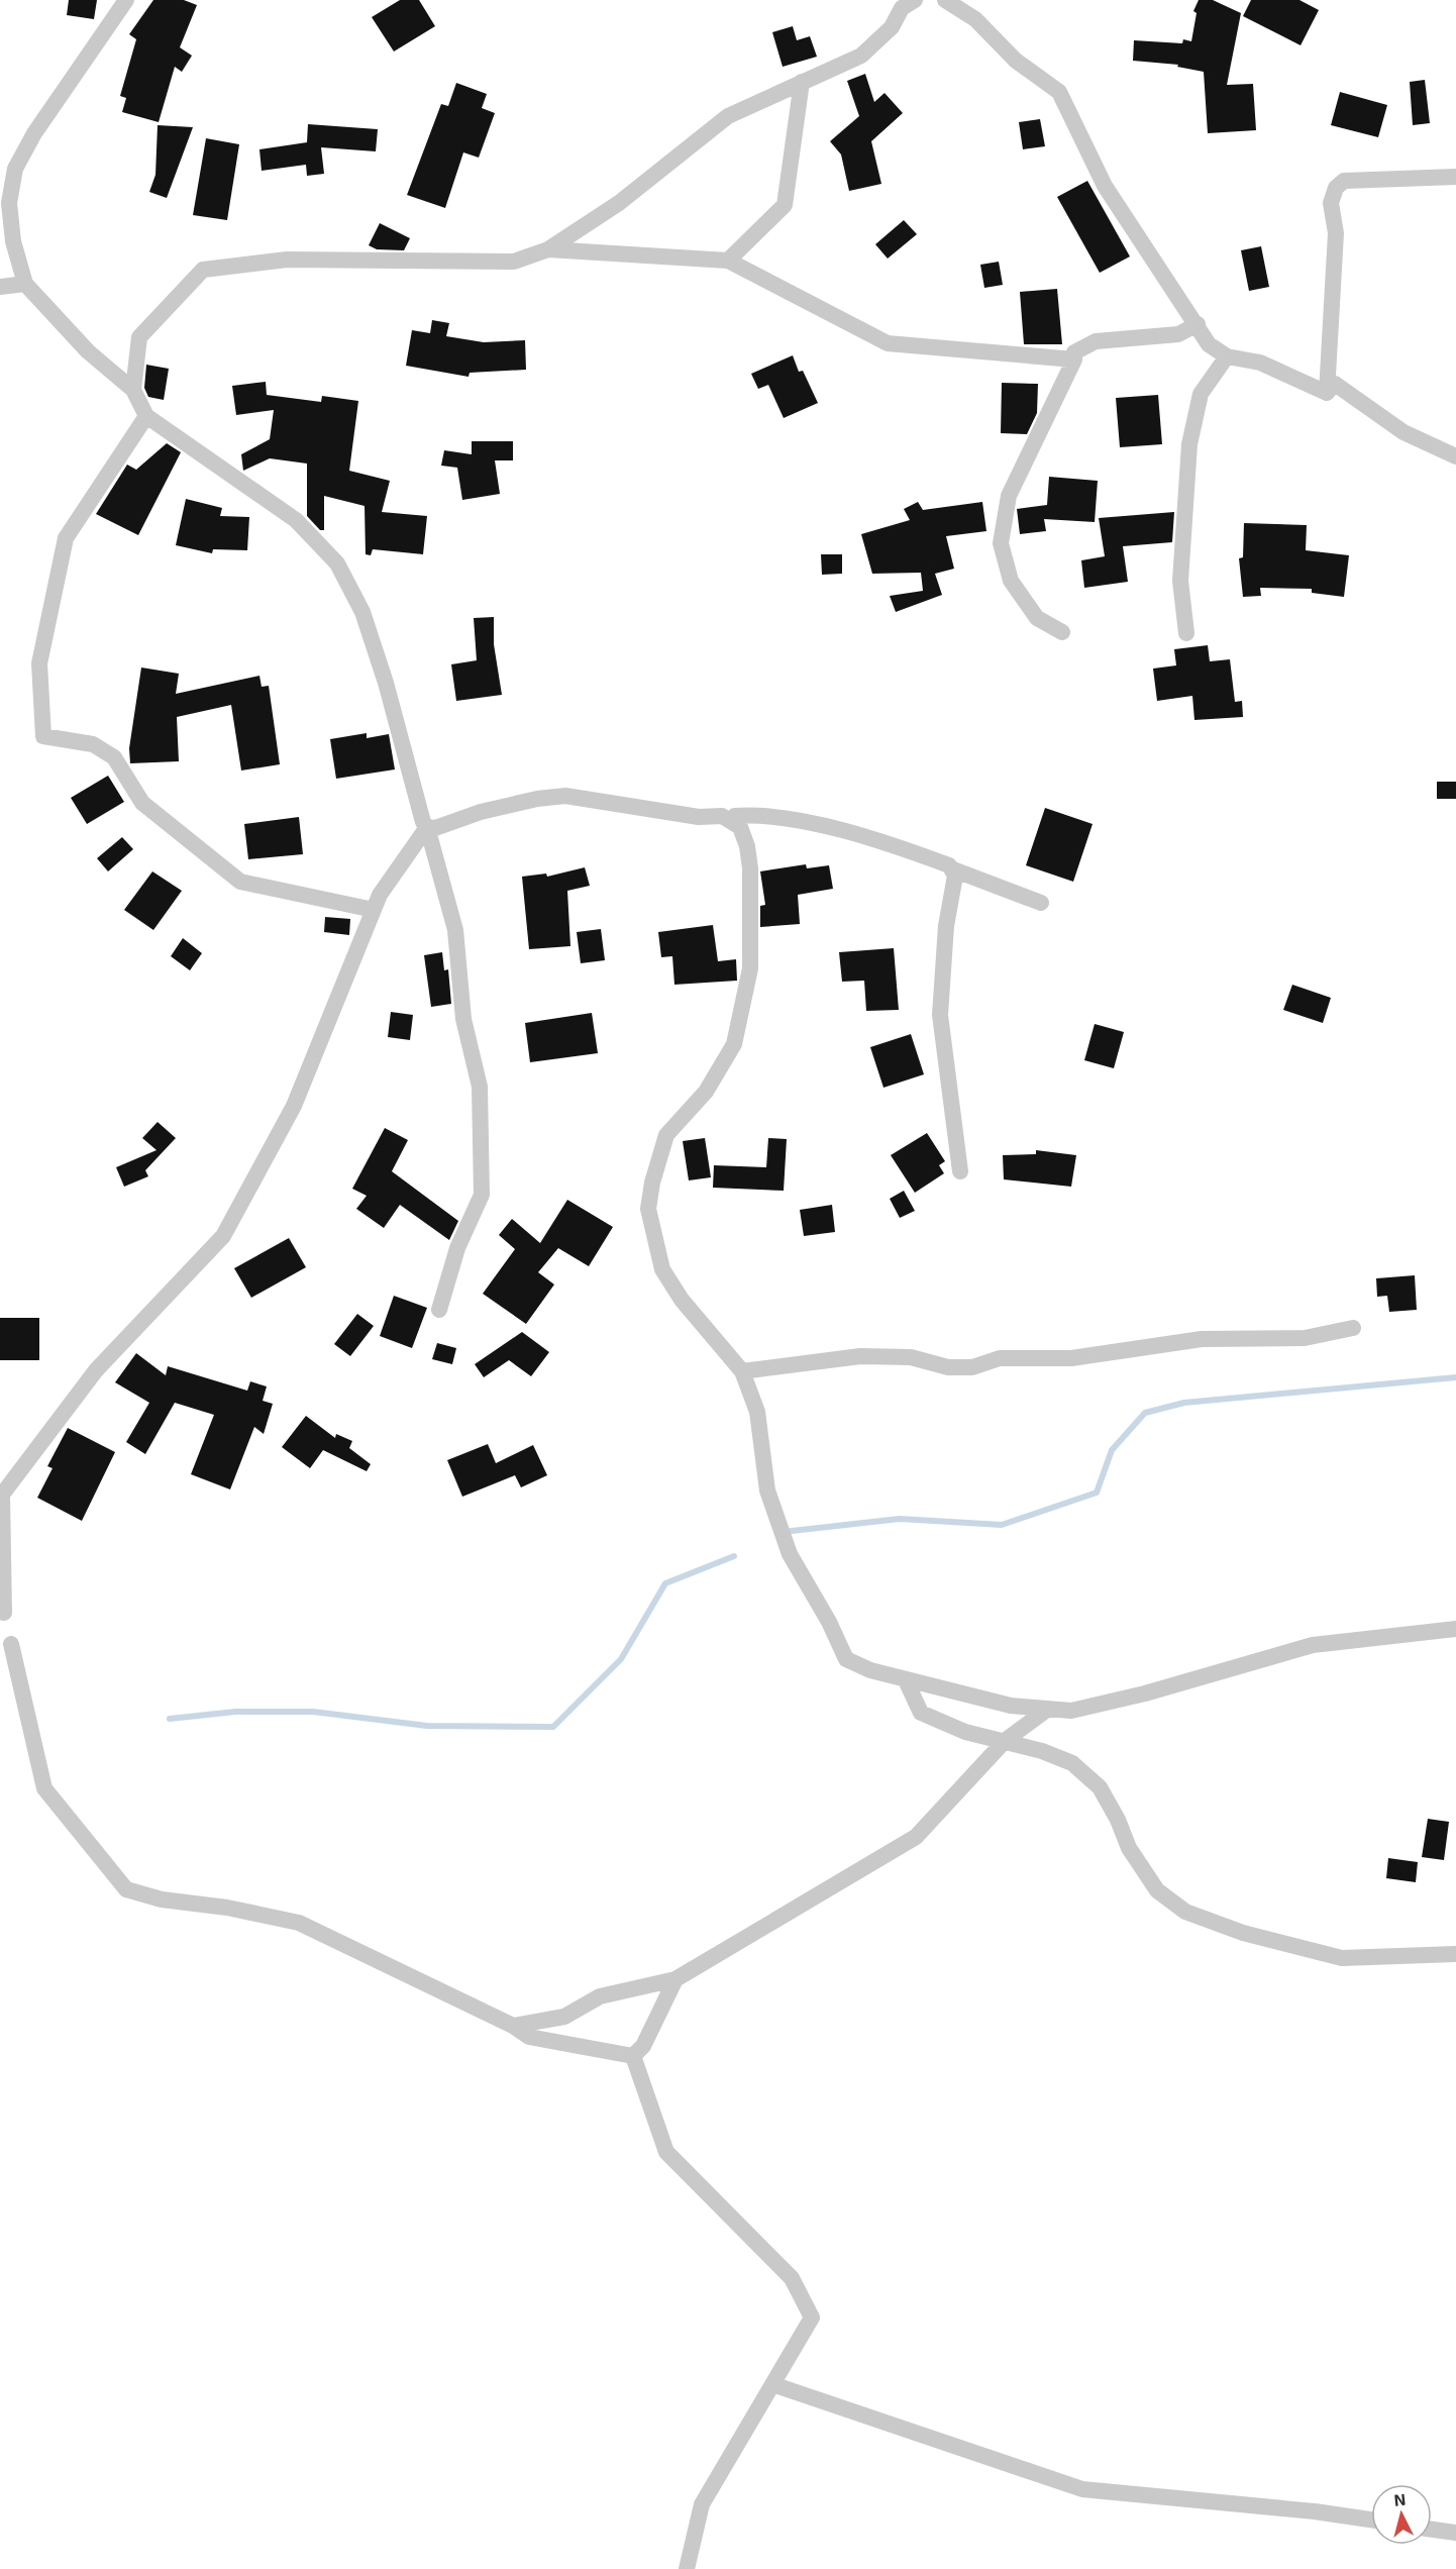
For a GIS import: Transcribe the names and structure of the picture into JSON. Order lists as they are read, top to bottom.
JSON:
{
  "north": "top"
}
